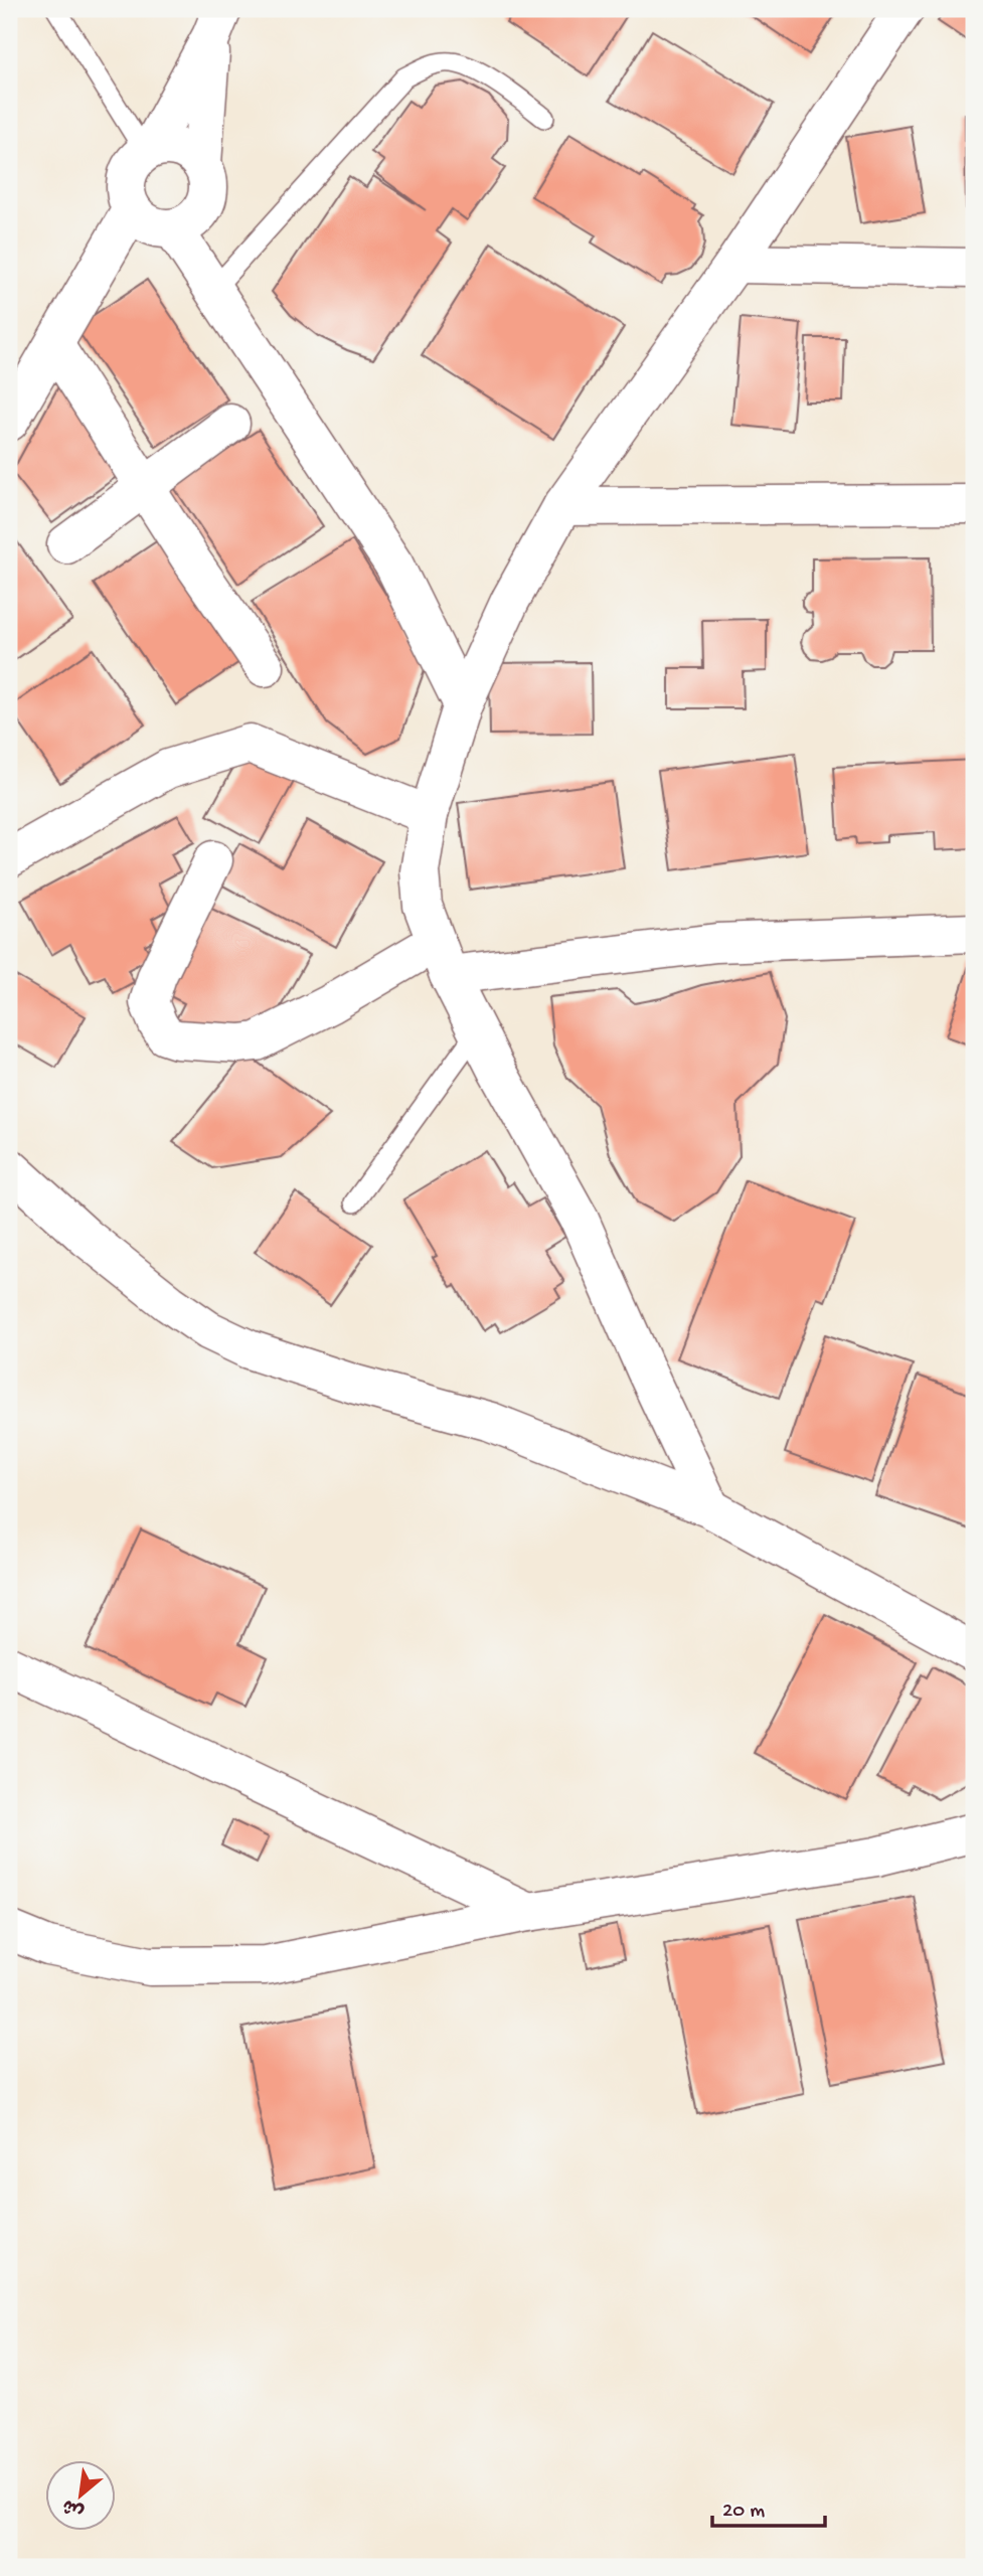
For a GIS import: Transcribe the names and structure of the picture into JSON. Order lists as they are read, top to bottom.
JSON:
{
  "scale_bar": "20 m",
  "north": "bottom left"
}
